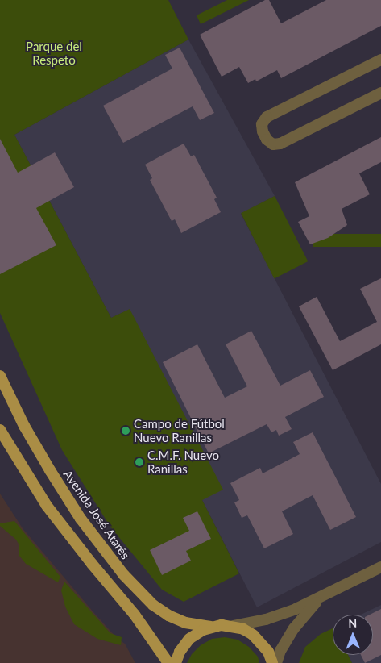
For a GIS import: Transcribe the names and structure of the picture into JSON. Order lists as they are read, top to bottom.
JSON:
{
  "streets": {
    "main road": ["Avenida José Atarés"]
  },
  "parks": ["Parque del Respeto"],
  "places": ["Campo de Fútbol Nuevo Ranillas", "C.M.F. Nuevo Ranillas"],
  "north": "top"
}
